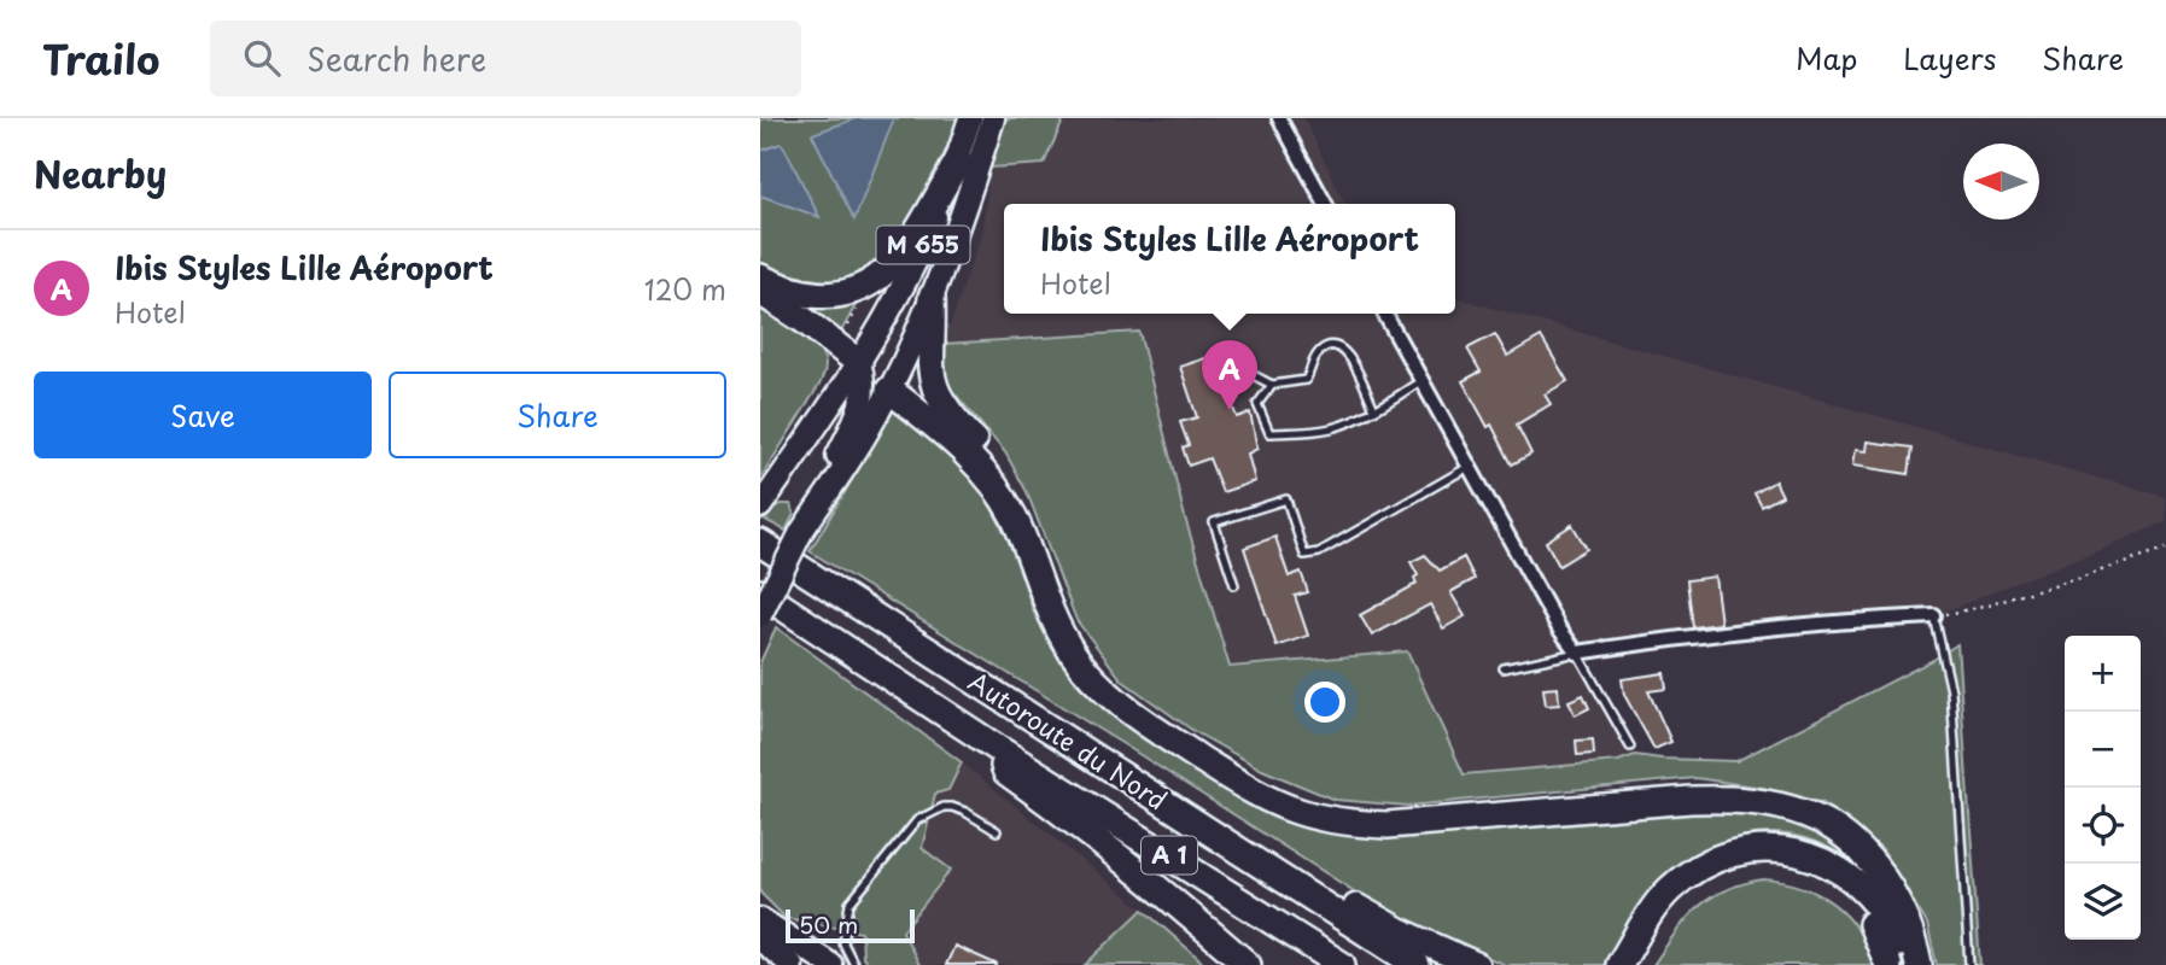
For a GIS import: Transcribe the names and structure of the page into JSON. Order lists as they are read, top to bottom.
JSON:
{
  "streets": {
    "highway": ["Autoroute du Nord", "A 1"],
    "main road": ["M 655"]
  },
  "scale_bar": "50 m",
  "north": "left",
  "page": {
    "header": "Trailo",
    "search": "Search here",
    "nav": ["Map", "Layers", "Share"],
    "heading": "Nearby",
    "popup": ["Ibis Styles Lille Aéroport", "Hotel"],
    "list": [
      {
        "mark": "A",
        "name": "Ibis Styles Lille Aéroport",
        "note": "Hotel",
        "value": "120 m"
      }
    ],
    "pins": "A",
    "buttons": ["Save", "Share"],
    "map_buttons": ["+", "−"],
    "scale": "50 m"
  }
}
